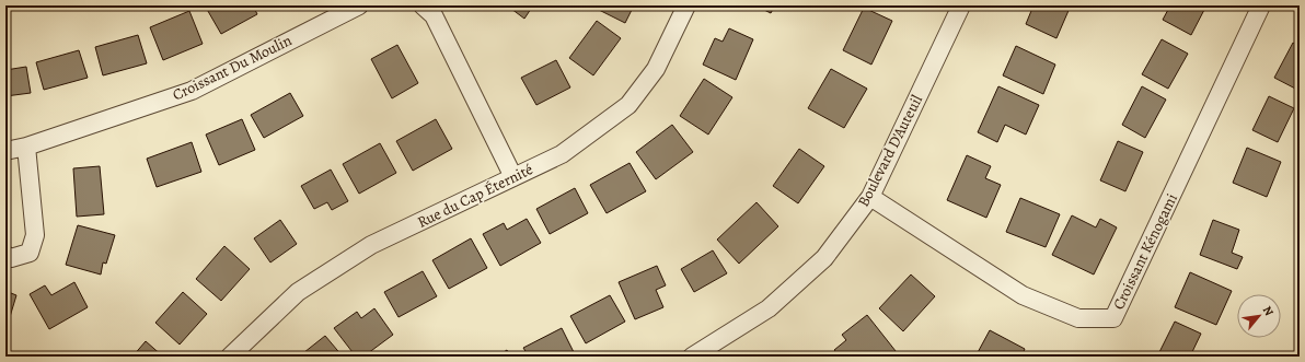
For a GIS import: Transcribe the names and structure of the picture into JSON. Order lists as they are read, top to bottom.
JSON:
{
  "streets": {
    "street": [
      "Croissant Du Moulin",
      "Boulevard D'Auteuil",
      "Rue du Cap Éternité",
      "Croissant Kénogami"
    ]
  },
  "crossings": [
    ["Boulevard D'Auteuil", "Croissant Kénogami"]
  ],
  "north": "top right"
}
